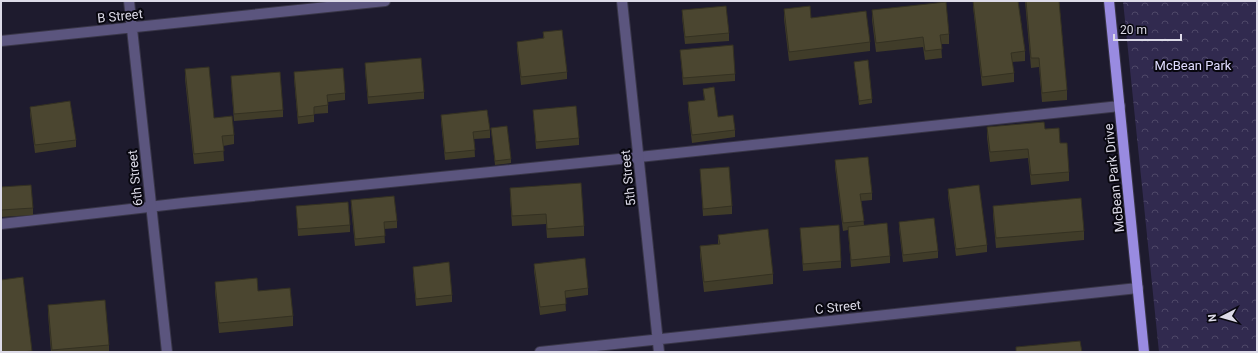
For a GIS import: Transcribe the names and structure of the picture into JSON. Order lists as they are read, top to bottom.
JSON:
{
  "streets": {
    "main road": ["McBean Park Drive"],
    "street": [
      "B Street",
      "6th Street",
      "5th Street",
      "C Street"
    ]
  },
  "crossings": [
    ["B Street", "6th Street"],
    ["5th Street", "C Street"],
    ["McBean Park Drive", "C Street"]
  ],
  "parks": ["McBean Park"],
  "scale_bar": "20 m",
  "north": "left"
}
